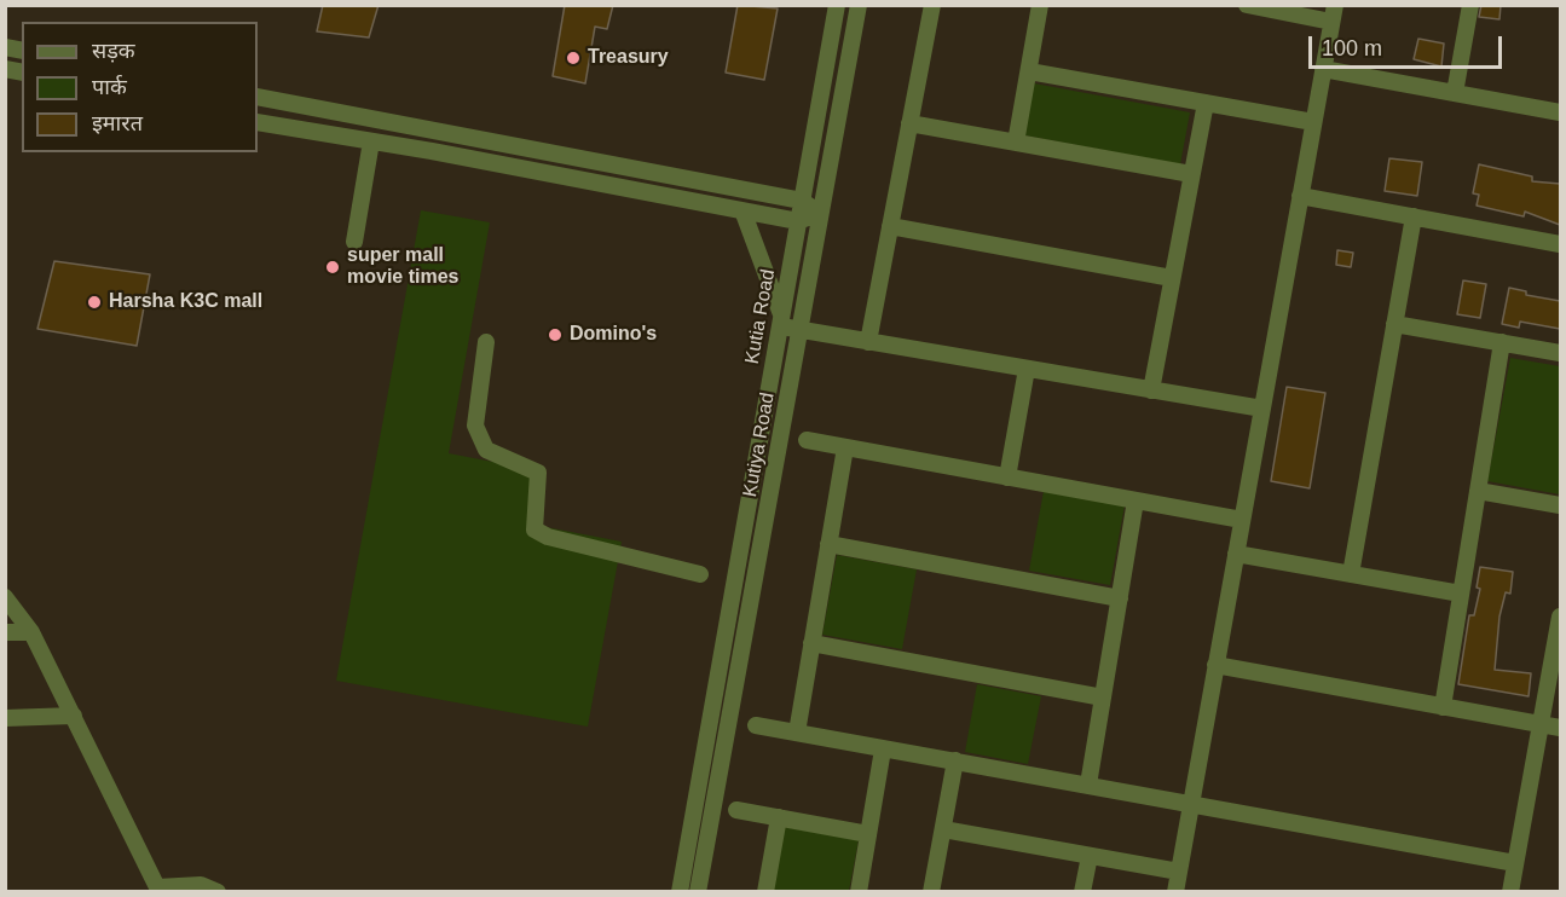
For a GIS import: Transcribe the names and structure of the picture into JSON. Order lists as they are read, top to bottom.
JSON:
{
  "streets": {
    "street": ["Kutia Road", "Kutiya Road"]
  },
  "places": [
    "Treasury",
    "super mall movie times",
    "Harsha K3C mall",
    "Domino's"
  ],
  "legend": ["सड़क", "पार्क", "इमारत"],
  "scale_bar": "100 m"
}
